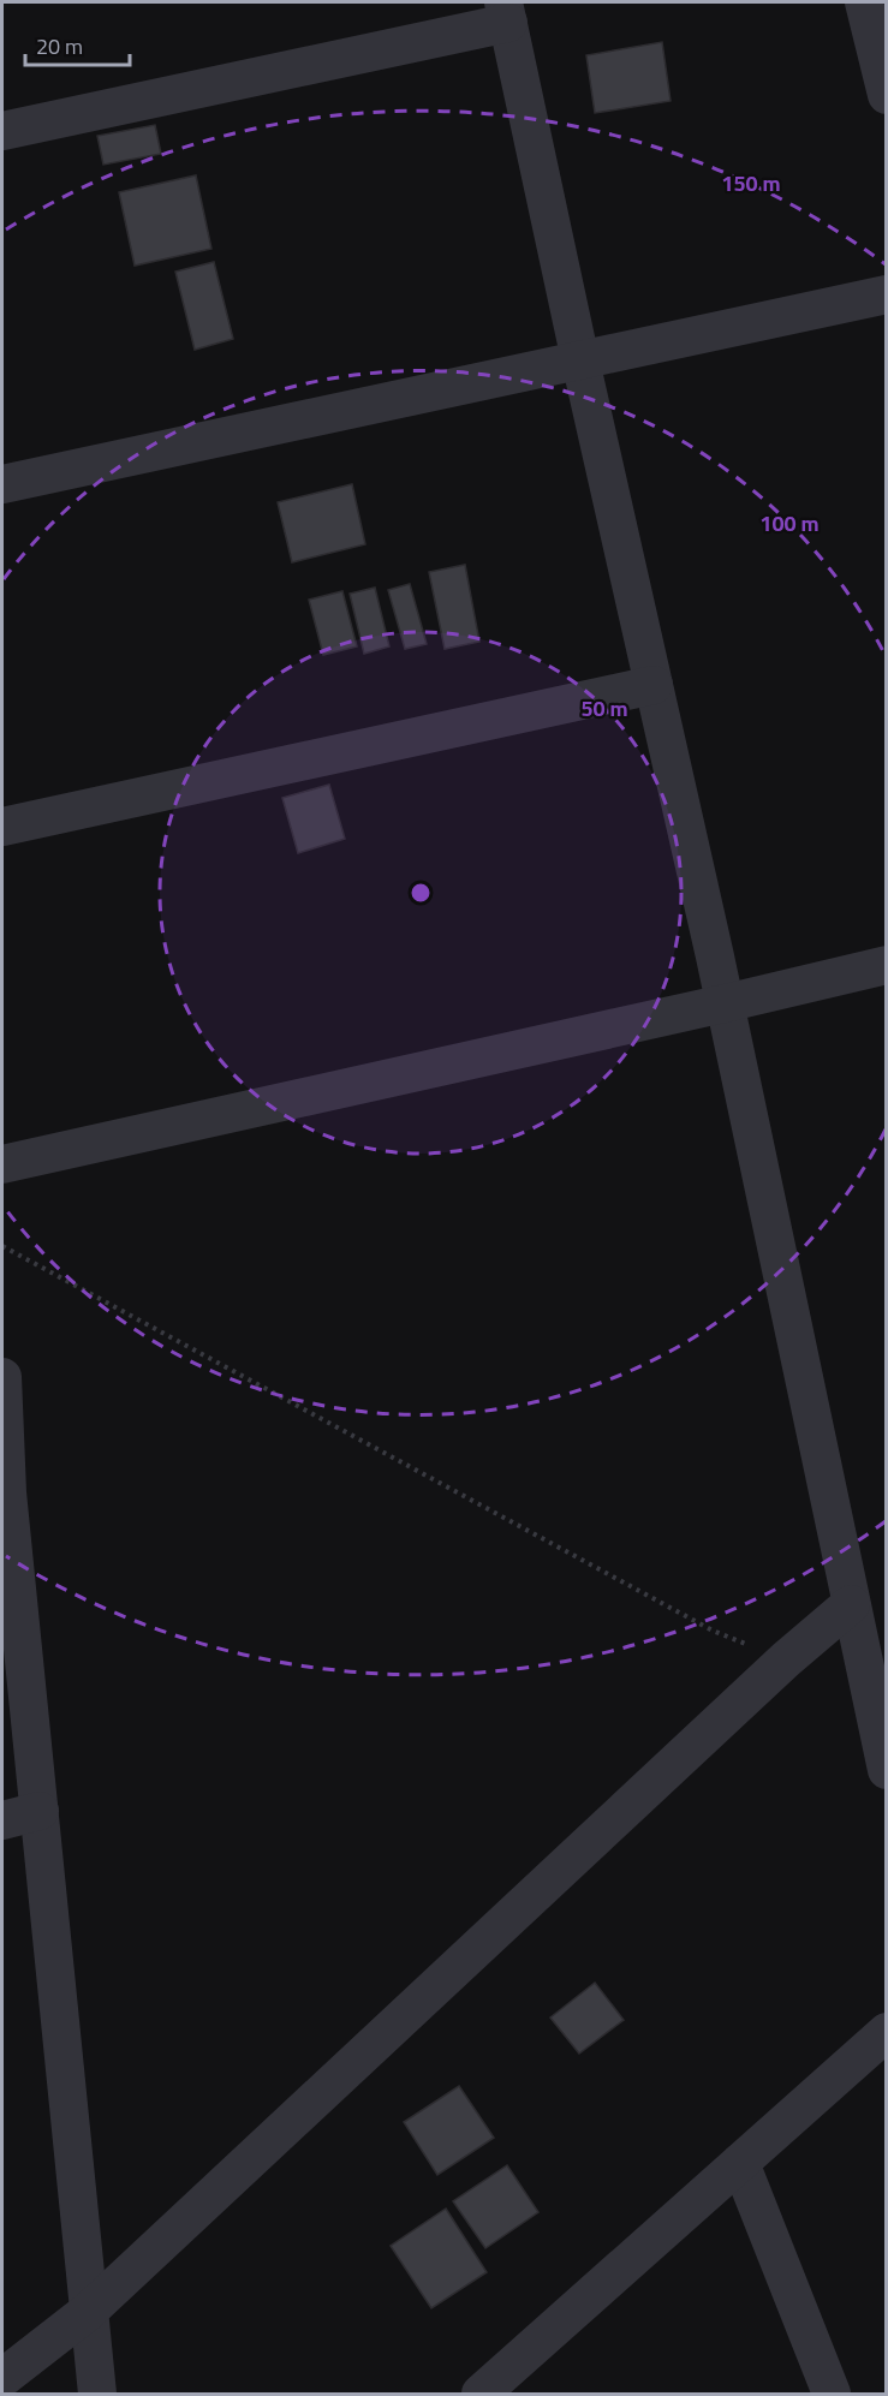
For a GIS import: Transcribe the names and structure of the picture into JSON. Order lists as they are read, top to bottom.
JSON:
{
  "scale_bar": "20 m",
  "rings": ["150 m", "100 m", "50 m"]
}
